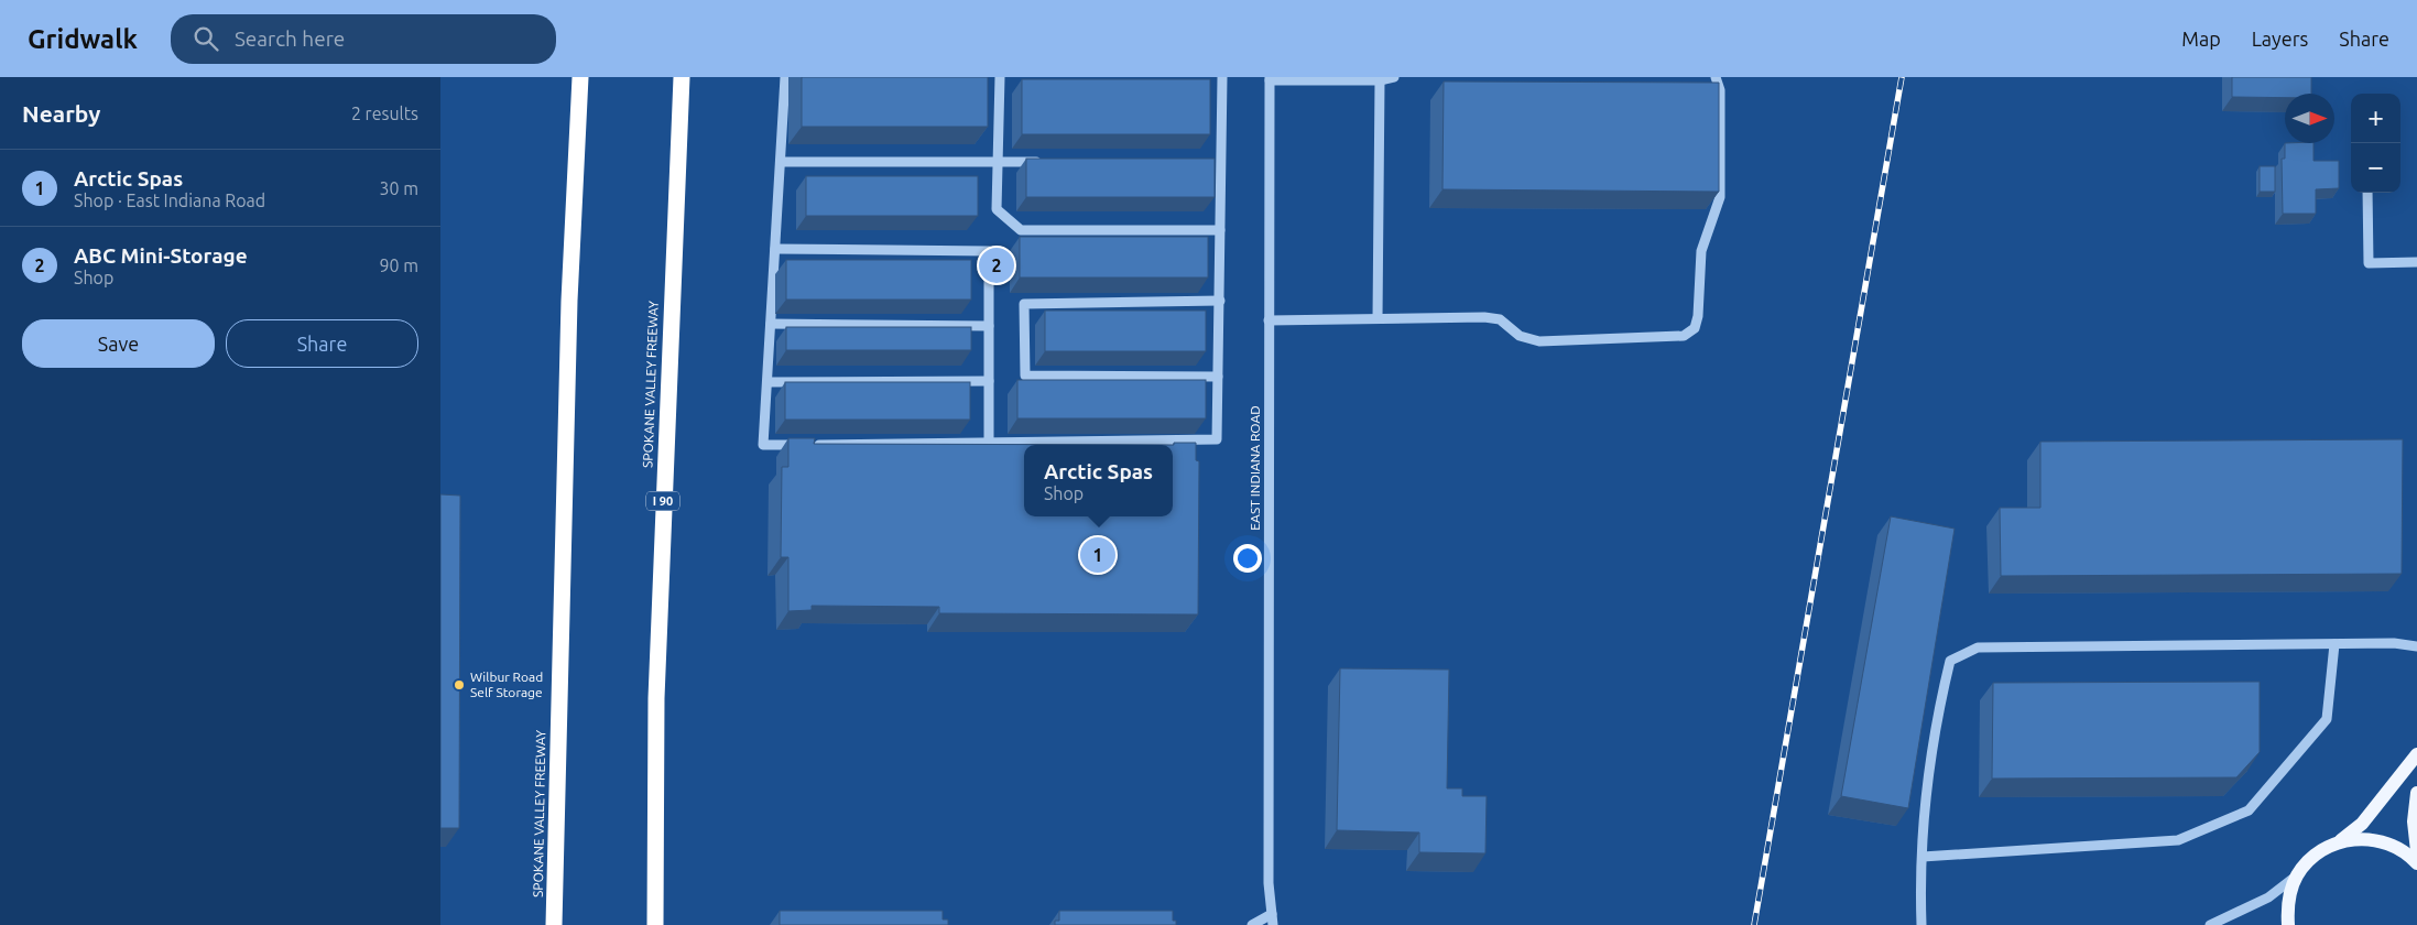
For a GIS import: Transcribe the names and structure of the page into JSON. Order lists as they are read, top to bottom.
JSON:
{
  "streets": {
    "highway": ["SPOKANE VALLEY FREEWAY", "I 90"],
    "street": ["EAST INDIANA ROAD"]
  },
  "places": ["Wilbur Road Self Storage"],
  "north": "right",
  "page": {
    "header": "Gridwalk",
    "search": "Search here",
    "nav": ["Map", "Layers", "Share"],
    "heading": ["Nearby", "2 results"],
    "map_buttons": ["+", "−"],
    "list": [
      {
        "mark": "1",
        "name": "Arctic Spas",
        "note": "Shop · East Indiana Road",
        "value": "30 m"
      },
      {
        "mark": "2",
        "name": "ABC Mini-Storage",
        "note": "Shop",
        "value": "90 m"
      }
    ],
    "pins": ["2", "1"],
    "buttons": ["Save", "Share"],
    "popup": ["Arctic Spas", "Shop"]
  }
}
